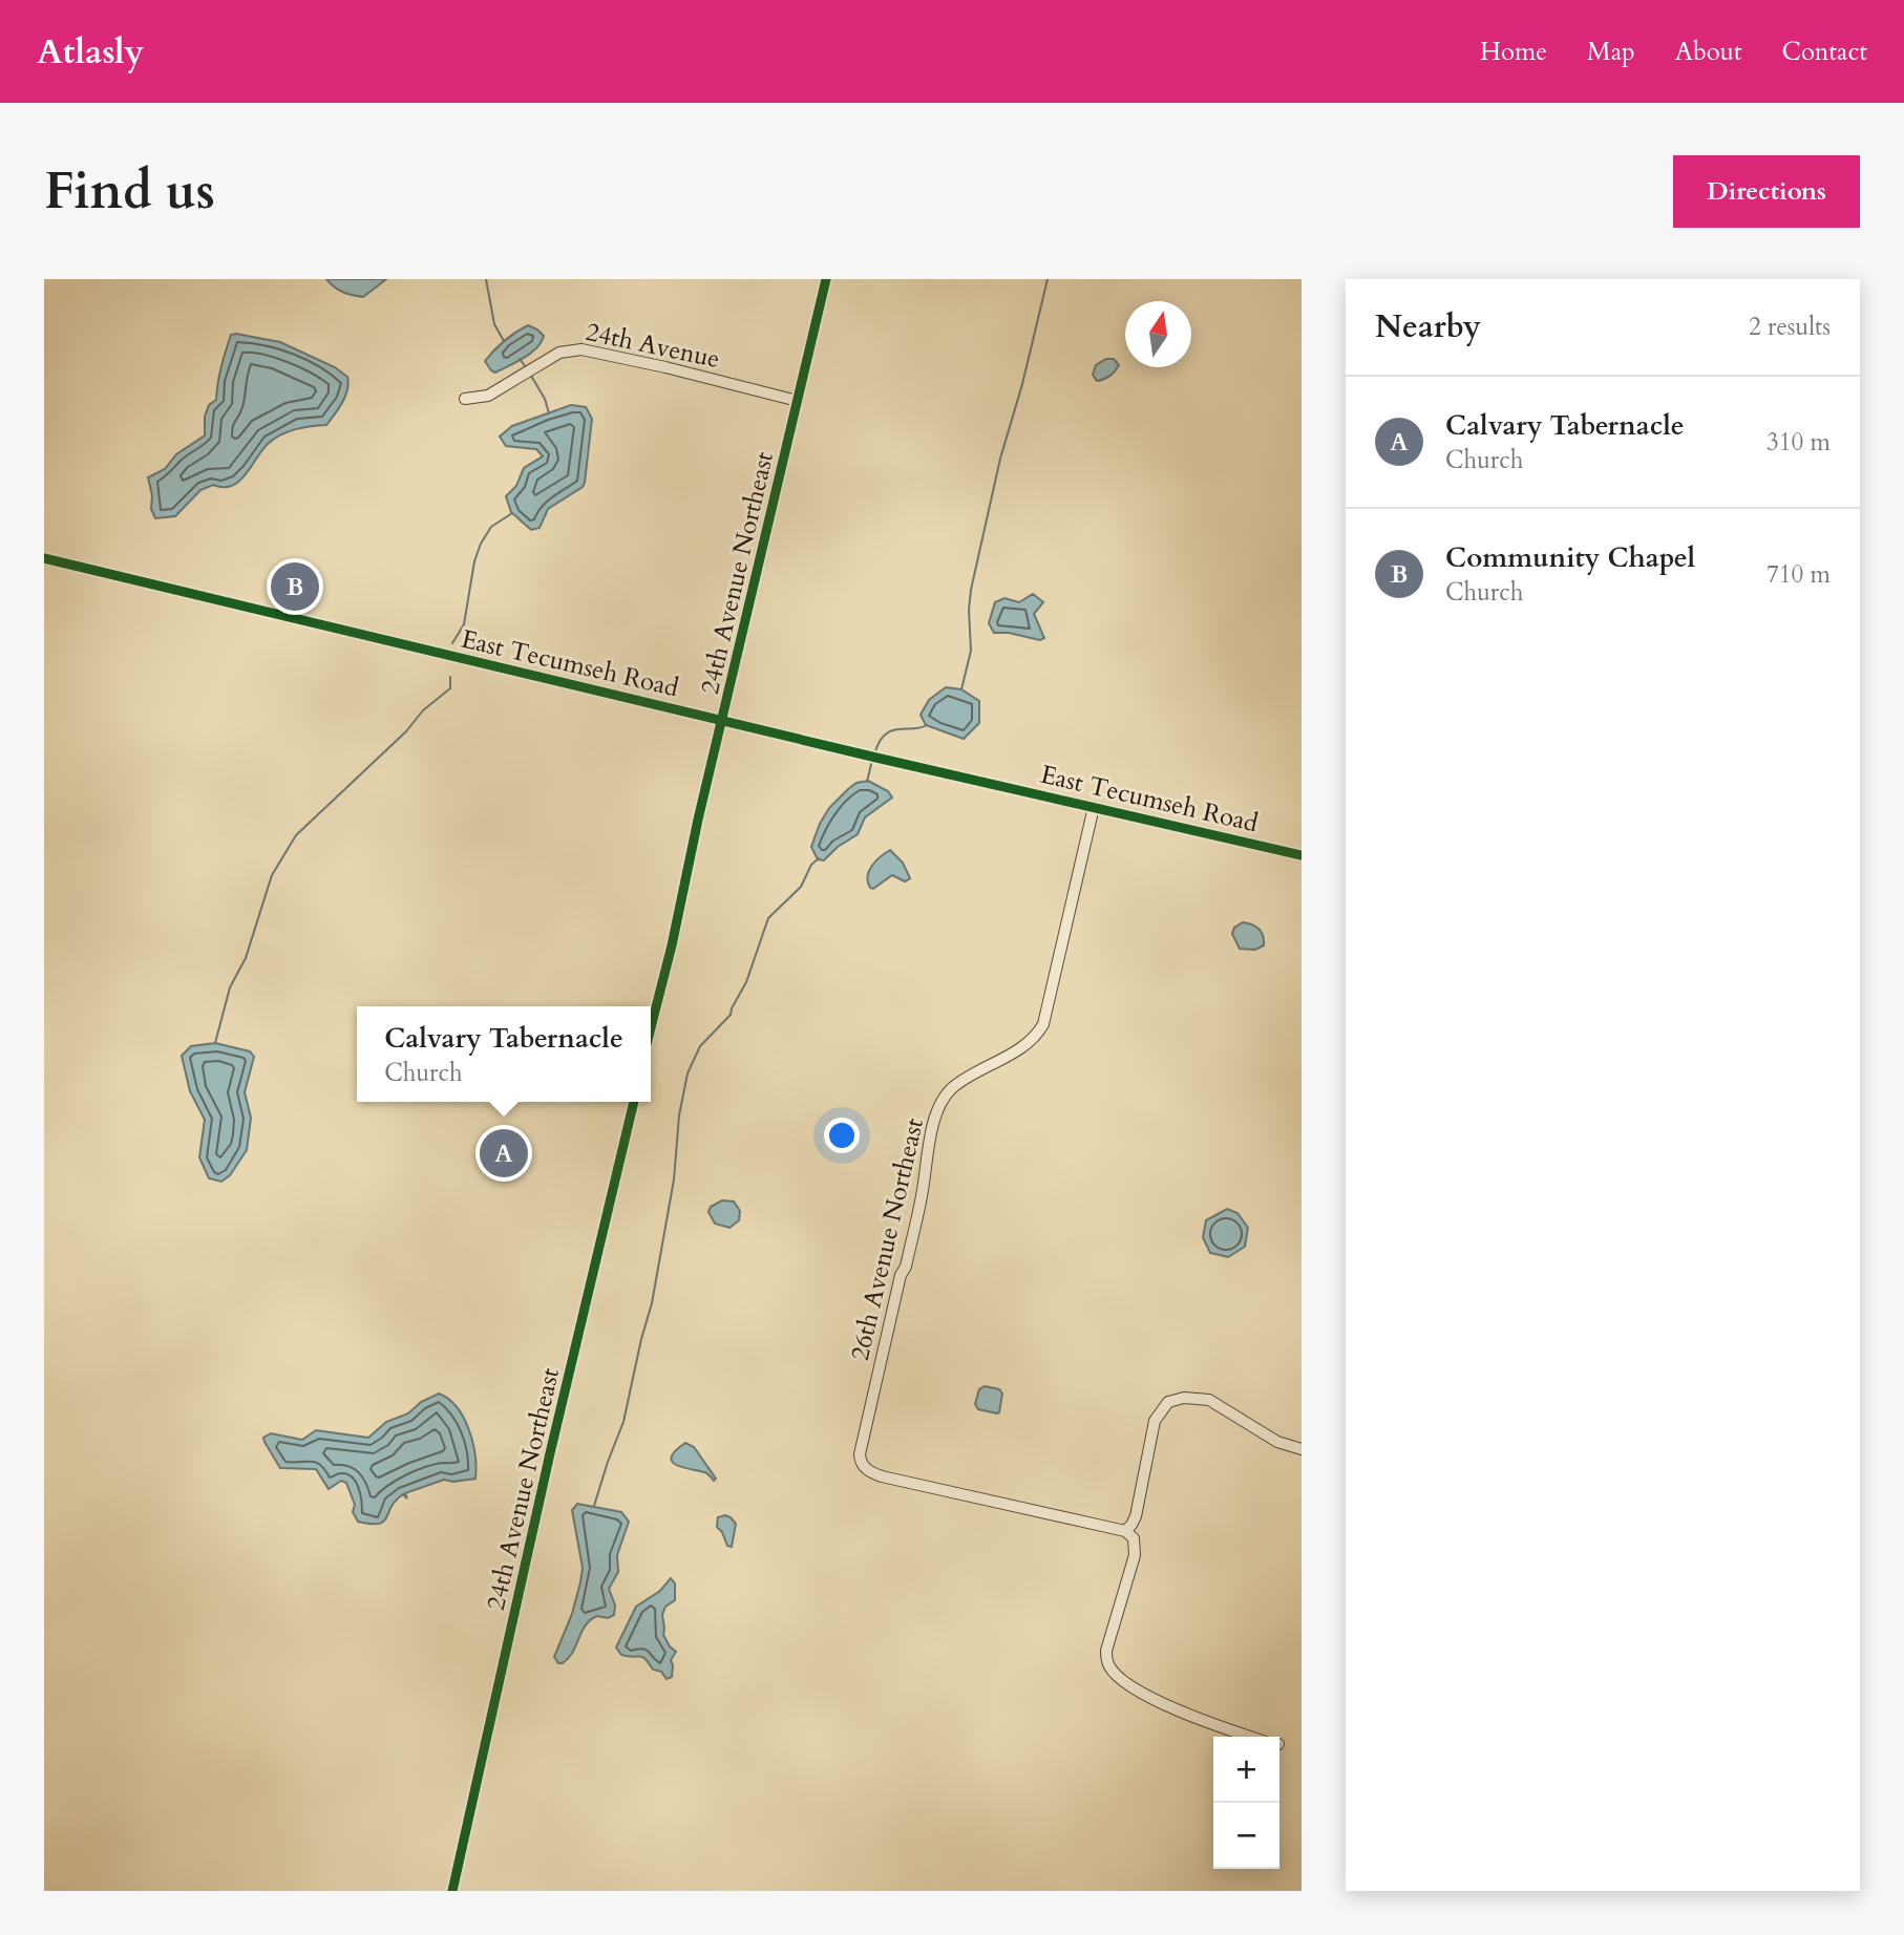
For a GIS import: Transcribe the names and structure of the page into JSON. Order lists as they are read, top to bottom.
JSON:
{
  "streets": {
    "street": [
      "24th Avenue",
      "24th Avenue Northeast",
      "East Tecumseh Road",
      "26th Avenue Northeast"
    ]
  },
  "crossings": [
    ["24th Avenue", "24th Avenue Northeast"],
    ["24th Avenue Northeast", "East Tecumseh Road"],
    ["East Tecumseh Road", "26th Avenue Northeast"]
  ],
  "north": "top",
  "page": {
    "header": "Atlasly",
    "nav": [
      "Home",
      "Map",
      "About",
      "Contact"
    ],
    "buttons": "Directions",
    "title": "Find us",
    "heading": ["Nearby", "2 results"],
    "list": [
      {
        "mark": "A",
        "name": "Calvary Tabernacle",
        "note": "Church",
        "value": "310 m"
      },
      {
        "mark": "B",
        "name": "Community Chapel",
        "note": "Church",
        "value": "710 m"
      }
    ],
    "pins": ["B", "A"],
    "popup": ["Calvary Tabernacle", "Church"],
    "map_buttons": ["+", "−"]
  }
}
